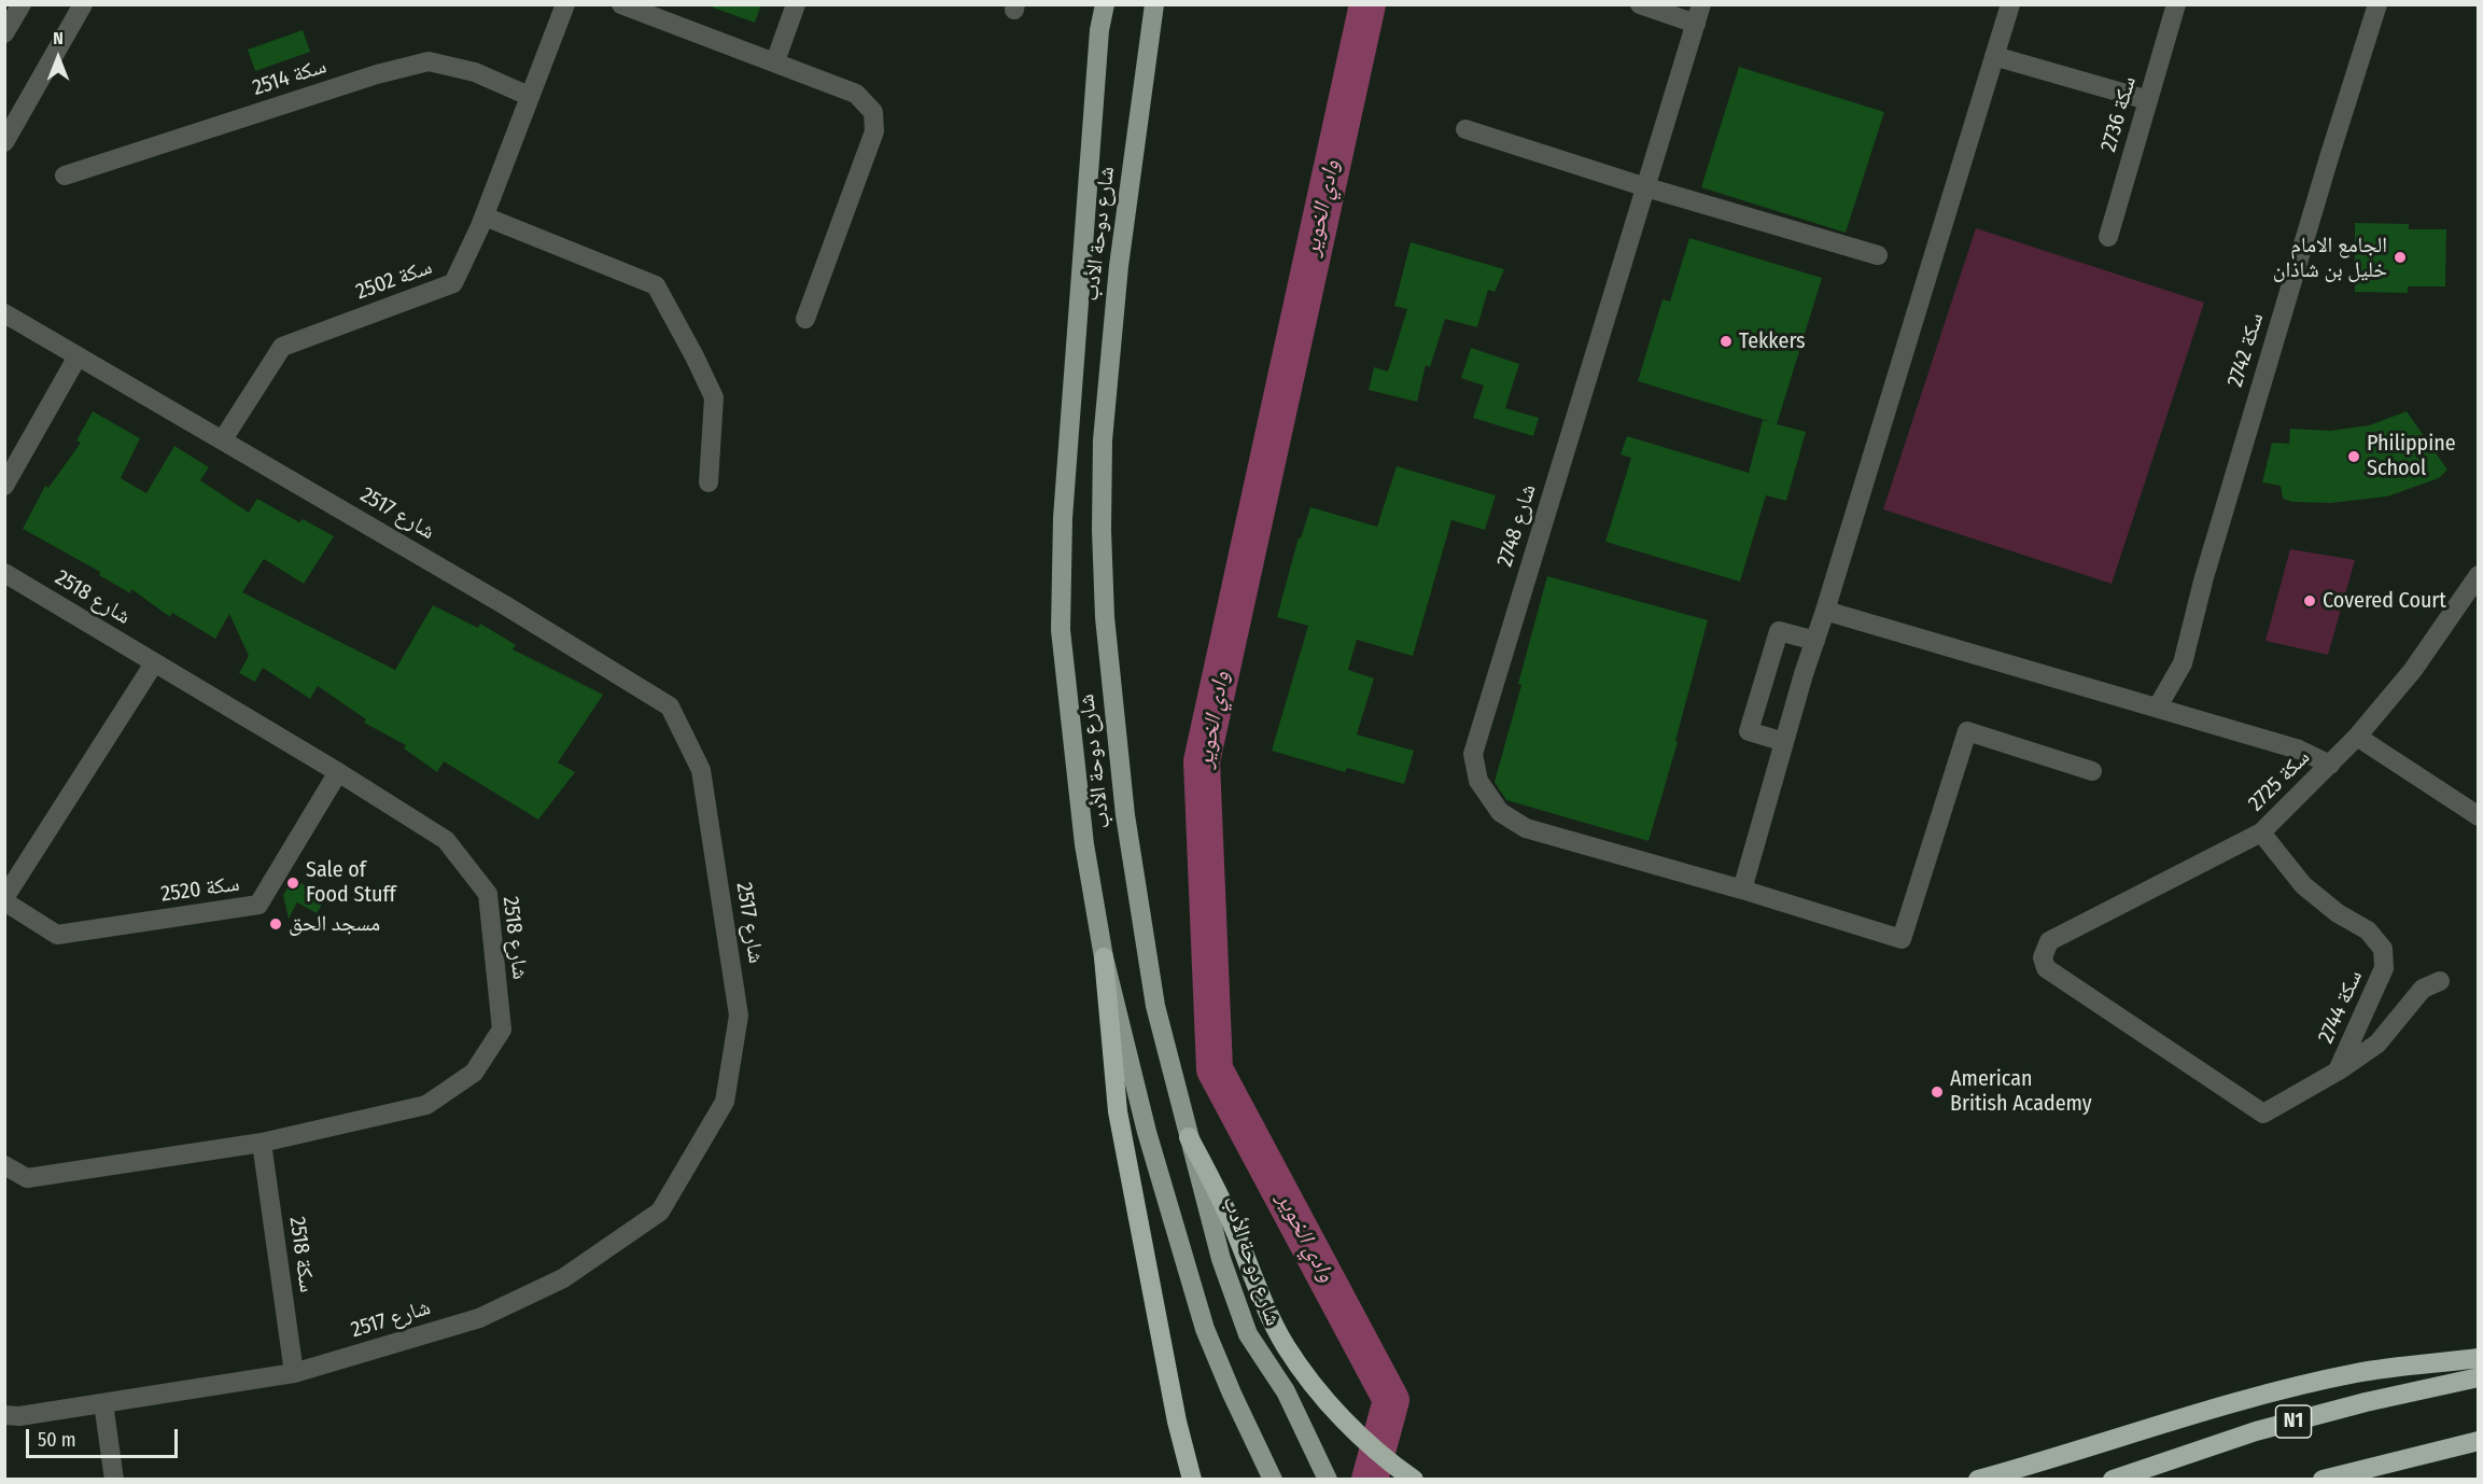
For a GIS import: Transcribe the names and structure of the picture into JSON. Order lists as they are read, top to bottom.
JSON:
{
  "streets": {
    "highway": ["N1"],
    "main road": ["شارع دوحة الأدب"],
    "street": [
      "سكة 2514",
      "سكة 2736",
      "2502 سكة",
      "سكة 2742",
      "2517 شارع",
      "شارع 2748",
      "2518 شارع",
      "سكة 2725",
      "سكة 2520",
      "سكة 2744",
      "سكة 2518"
    ]
  },
  "crossings": [
    ["سكة 2514", "2502 سكة"],
    ["2502 سكة", "2517 شارع"],
    ["2517 شارع", "سكة 2518"],
    ["2518 شارع", "سكة 2520"],
    ["2518 شارع", "سكة 2518"],
    ["سكة 2725", "سكة 2744"]
  ],
  "water": ["وادي الخوير"],
  "places": [
    "الجامع الامام خليل بن شاذان",
    "Tekkers",
    "Philippine School",
    "Covered Court",
    "Sale of Food Stuff",
    "مسجد الحق",
    "American British Academy"
  ],
  "scale_bar": "50 m",
  "north": "top"
}
